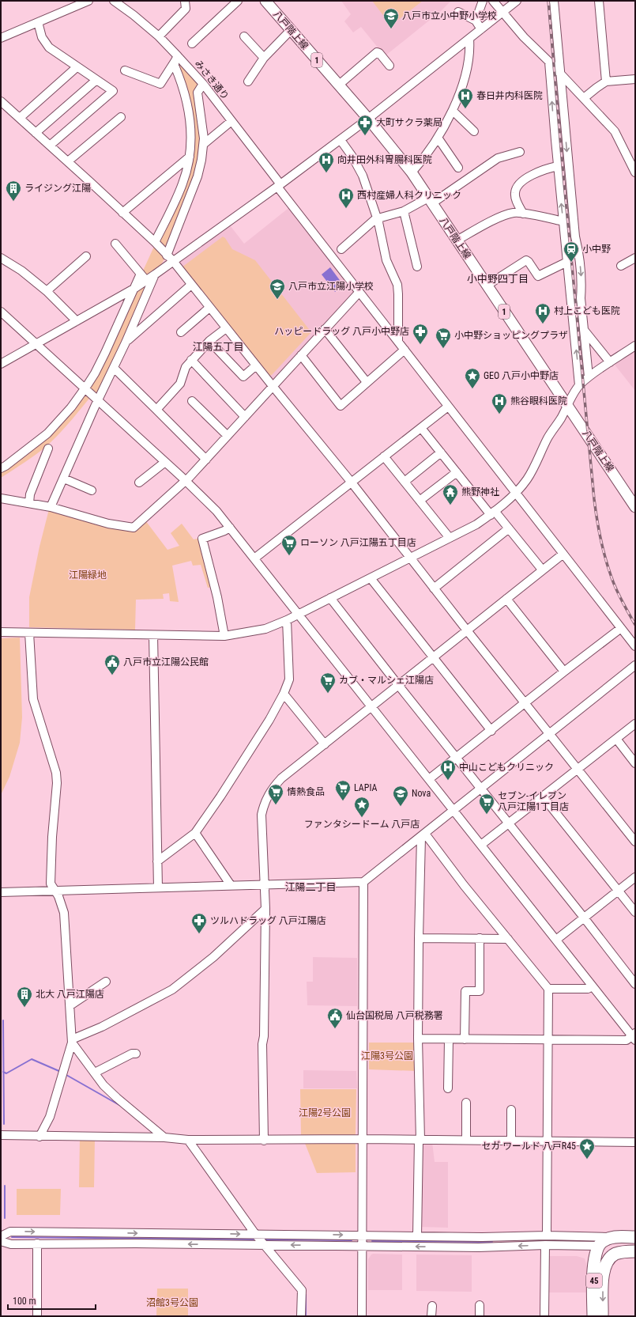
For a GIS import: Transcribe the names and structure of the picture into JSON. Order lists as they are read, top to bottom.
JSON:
{
  "streets": {
    "highway": ["45"],
    "main road": ["八戸階上線", "1"],
    "street": ["みさき通り"]
  },
  "districts": ["小中野四丁目", "江陽五丁目", "江陽二丁目"],
  "parks": [
    "江陽緑地",
    "江陽3号公園",
    "江陽2号公園",
    "沼館3号公園"
  ],
  "places": {
    "school or university": ["八戸市立小中野小学校", "八戸市立江陽小学校", "Nova"],
    "hospital": [
      "春日井内科医院",
      "向井田外科胃腸科医院",
      "西村産婦人科クリニック",
      "村上こども医院",
      "熊谷眼科医院",
      "中山こどもクリニック"
    ],
    "pharmacy": ["大町サクラ薬局", "ハッピードラッグ 八戸小中野店", "ツルハドラッグ 八戸江陽店"],
    "building": ["ライジング江陽", "北大 八戸江陽店"],
    "station": ["小中野"],
    "supermarket": [
      "小中野ショッピングプラザ",
      "ローソン 八戸江陽五丁目店",
      "カブ・マルシェ江陽店",
      "LAPIA",
      "情熱食品",
      "セブン-イレブン 八戸江陽1丁目店"
    ],
    "place": ["GEO 八戸小中野店", "ファンタシードーム 八戸店", "セガ ワールド 八戸R45"],
    "temple": ["熊野神社"],
    "public building": ["八戸市立江陽公民館", "仙台国税局 八戸税務署"]
  },
  "scale_bar": "100 m"
}
